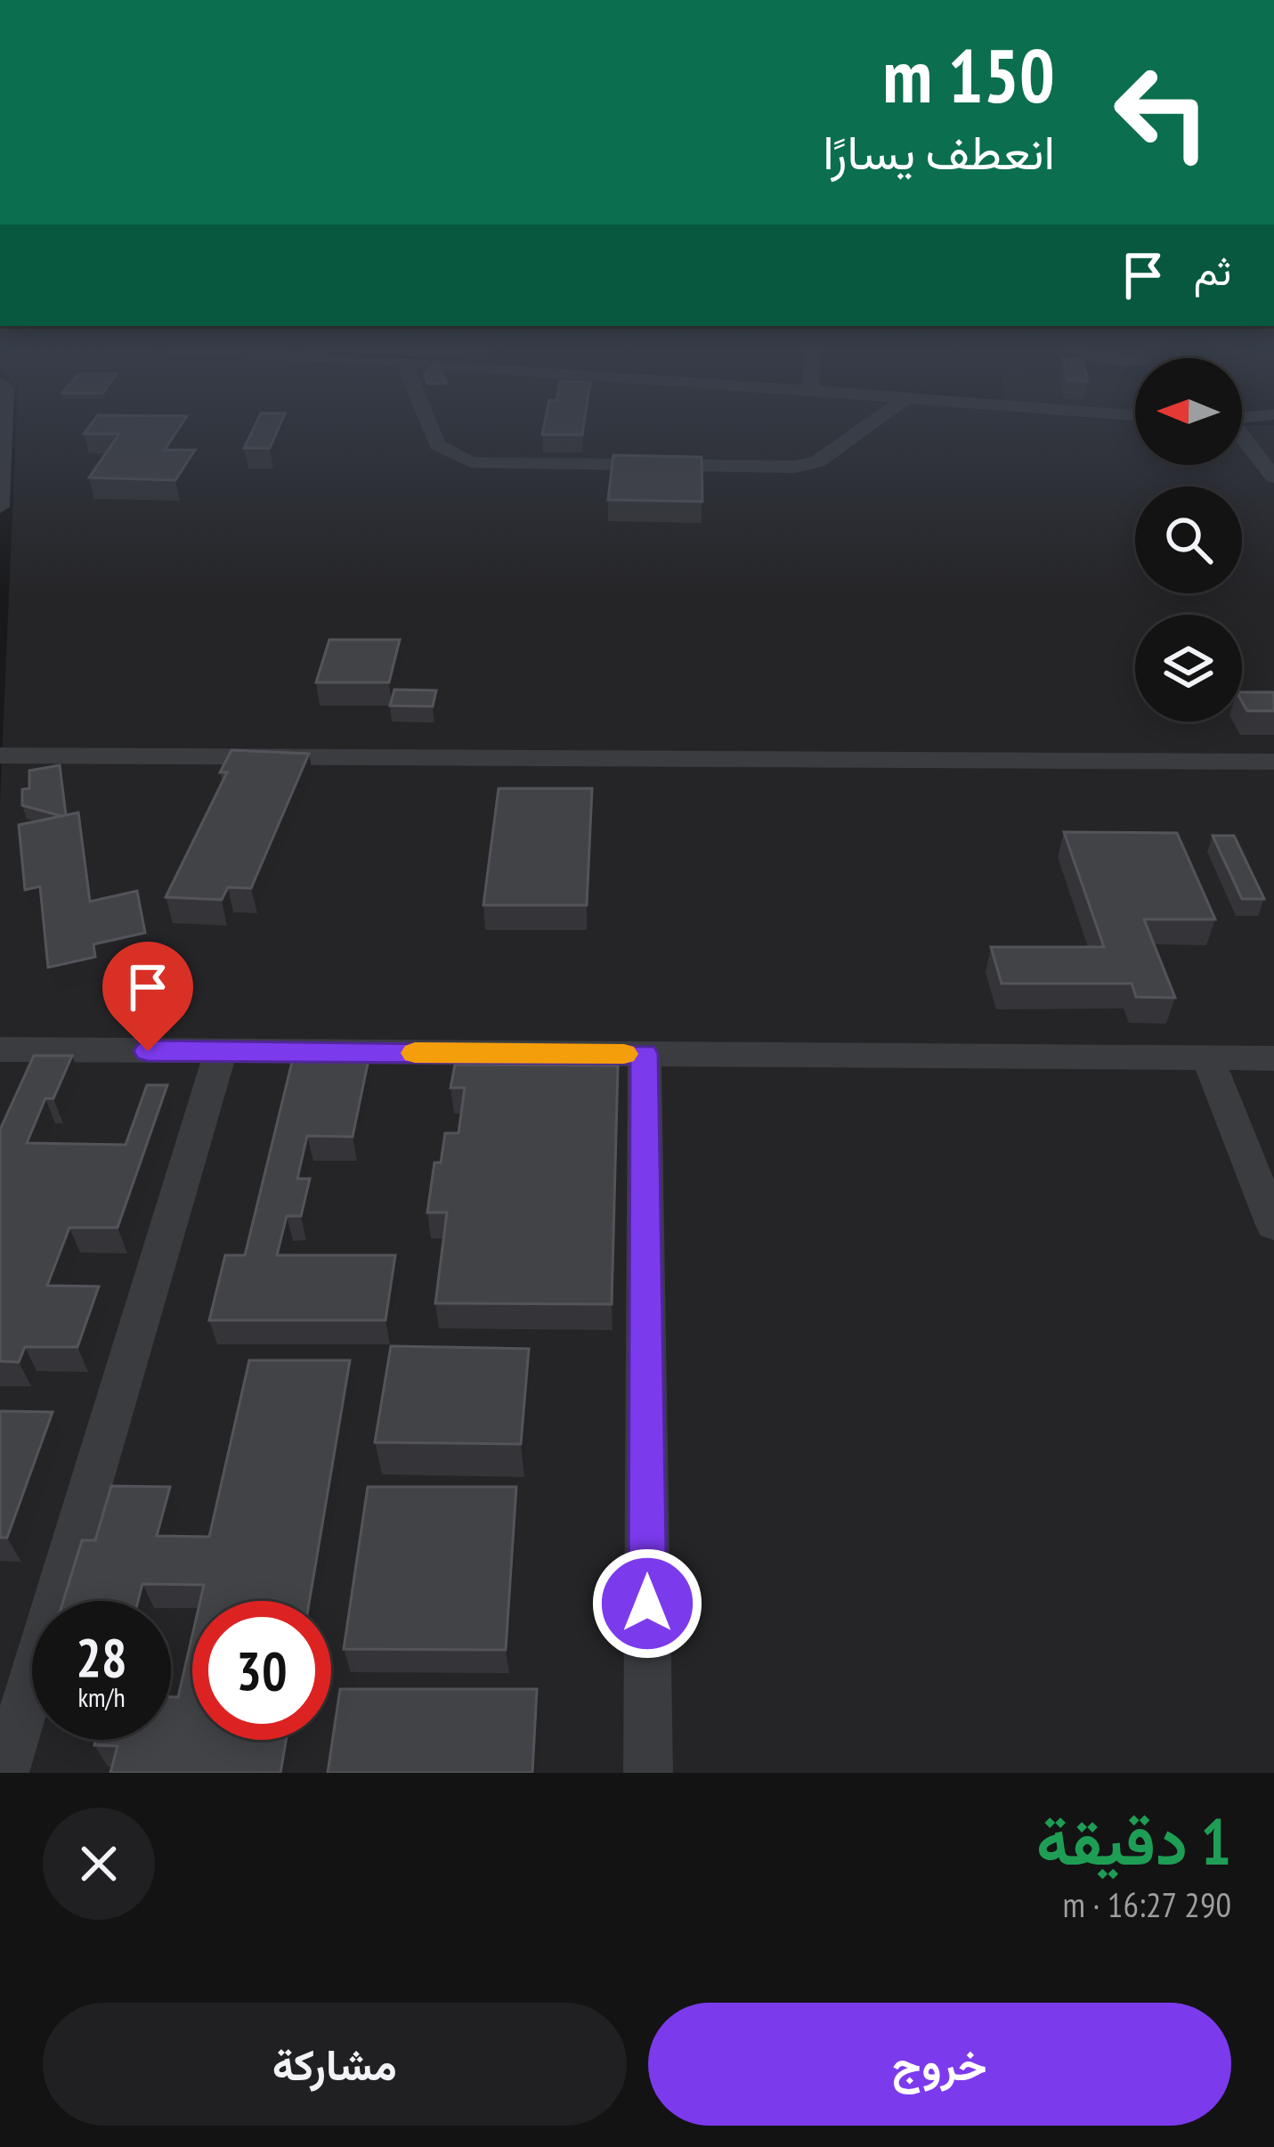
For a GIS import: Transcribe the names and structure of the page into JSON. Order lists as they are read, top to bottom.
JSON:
{
  "north": "left",
  "page": {
    "turn": ["150 m", "انعطف يسارًا"],
    "then": "ثم",
    "speed": "28 km/h",
    "limit": "30",
    "heading": ["1 دقيقة", "290 m · 16:27"],
    "buttons": ["خروج", "مشاركة"]
  }
}
